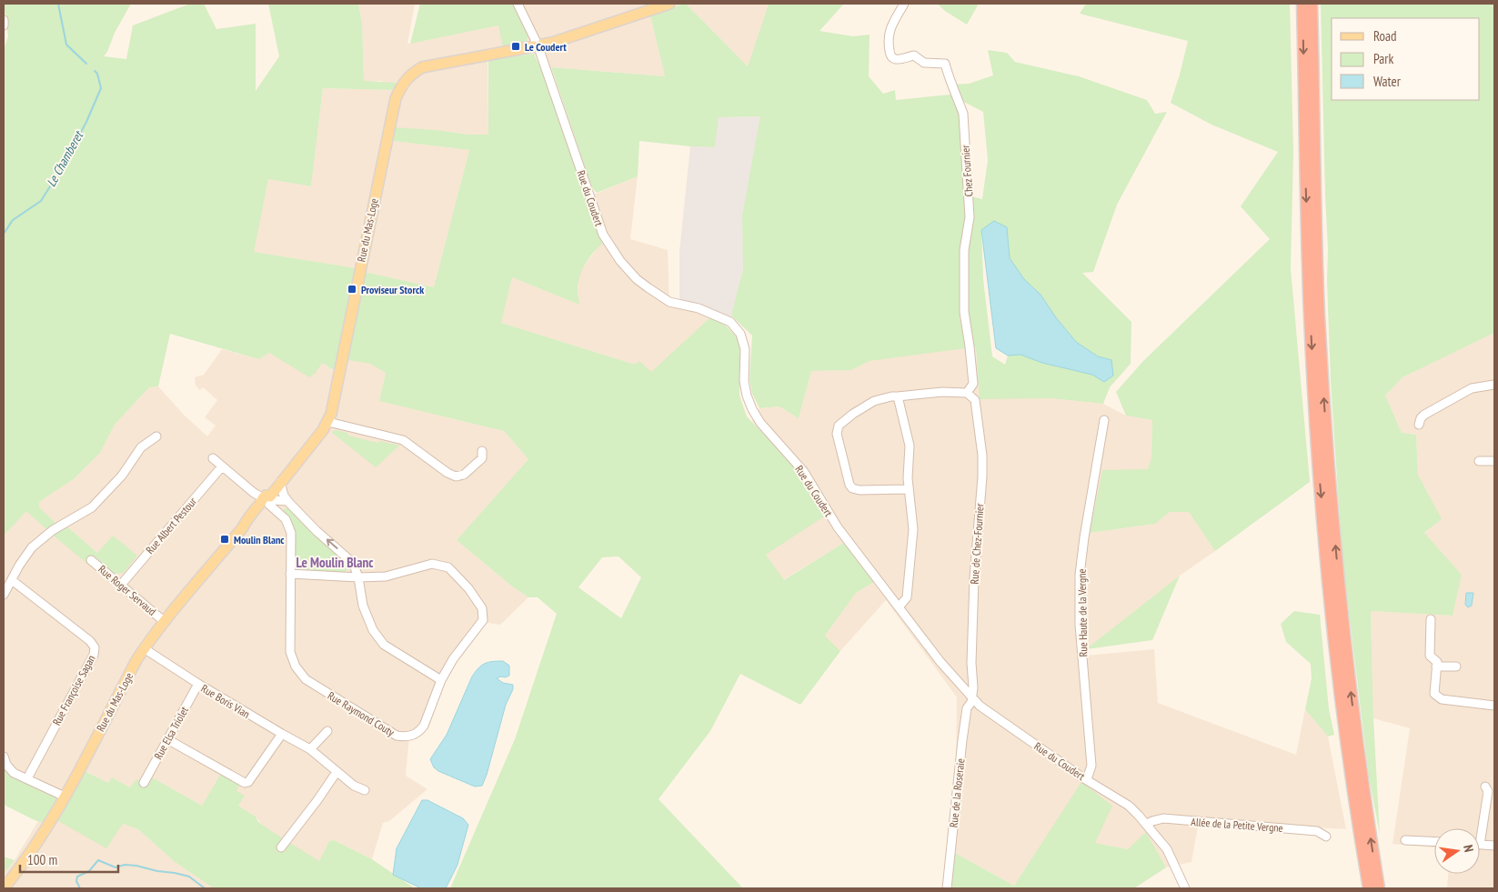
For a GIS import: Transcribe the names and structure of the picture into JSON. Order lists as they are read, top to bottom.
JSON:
{
  "streets": {
    "main road": ["Rue du Mas-Loge"],
    "street": [
      "Chez Fournier",
      "Rue du Coudert",
      "Rue Albert Pestour",
      "Rue de Chez-Fournier",
      "Rue Roger Servaud",
      "Rue Haute de la Vergne",
      "Rue Françoise Sagan",
      "Rue Boris Vian",
      "Rue Raymond Couty",
      "Rue Elsa Triolet",
      "Rue de la Roseraie",
      "Allée de la Petite Vergne"
    ]
  },
  "crossings": [
    ["Chez Fournier", "Rue de Chez-Fournier"],
    ["Rue du Coudert", "Rue du Mas-Loge"],
    ["Rue du Coudert", "Rue de Chez-Fournier"],
    ["Rue du Coudert", "Rue Haute de la Vergne"],
    ["Rue du Coudert", "Rue de la Roseraie"],
    ["Rue du Coudert", "Allée de la Petite Vergne"],
    ["Rue du Mas-Loge", "Rue Roger Servaud"],
    ["Rue du Mas-Loge", "Rue Boris Vian"],
    ["Rue du Mas-Loge", "Rue Raymond Couty"],
    ["Rue Albert Pestour", "Rue Roger Servaud"],
    ["Rue de Chez-Fournier", "Rue de la Roseraie"],
    ["Rue Boris Vian", "Rue Elsa Triolet"]
  ],
  "districts": ["Le Moulin Blanc"],
  "water": ["Le Chamberet"],
  "places": {
    "transit": ["Le Coudert", "Proviseur Storck", "Moulin Blanc"]
  },
  "legend": ["Road", "Park", "Water"],
  "scale_bar": "100 m",
  "north": "right"
}
